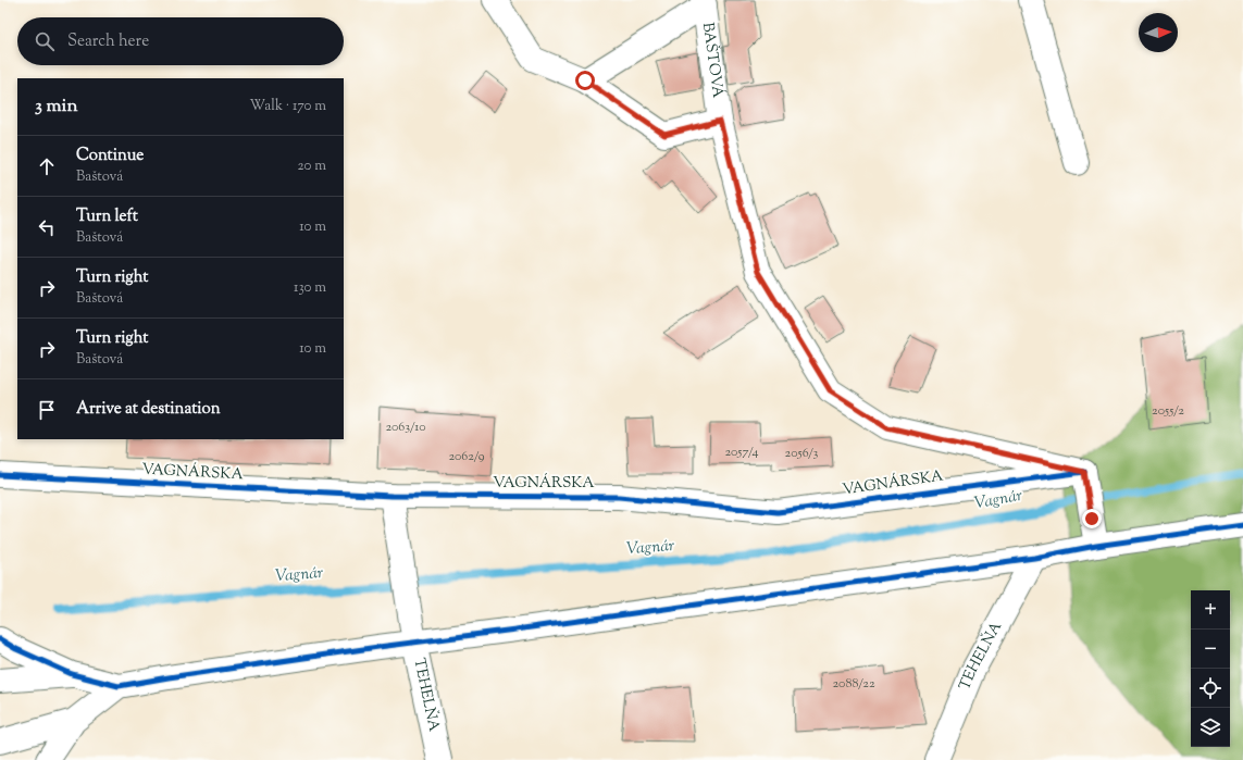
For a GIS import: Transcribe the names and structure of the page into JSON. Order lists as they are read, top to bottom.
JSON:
{
  "streets": {
    "street": ["BAŠTOVÁ", "VAGNÁRSKA", "TEHELŇA"]
  },
  "crossings": [
    ["BAŠTOVÁ", "VAGNÁRSKA"],
    ["VAGNÁRSKA", "TEHELŇA"]
  ],
  "water": ["Vagnár"],
  "house_numbers": [
    "2055/2",
    "2063/10",
    "2057/4",
    "2056/3",
    "2062/9",
    "2088/22"
  ],
  "north": "right",
  "page": {
    "search": "Search here",
    "heading": ["3 min", "Walk · 170 m"],
    "list": [
      ["Continue", "Baštová", "20 m"],
      ["Turn left", "Baštová", "10 m"],
      ["Turn right", "Baštová", "130 m"],
      ["Turn right", "Baštová", "10 m"],
      "Arrive at destination"
    ],
    "map_buttons": ["+", "−"]
  }
}
